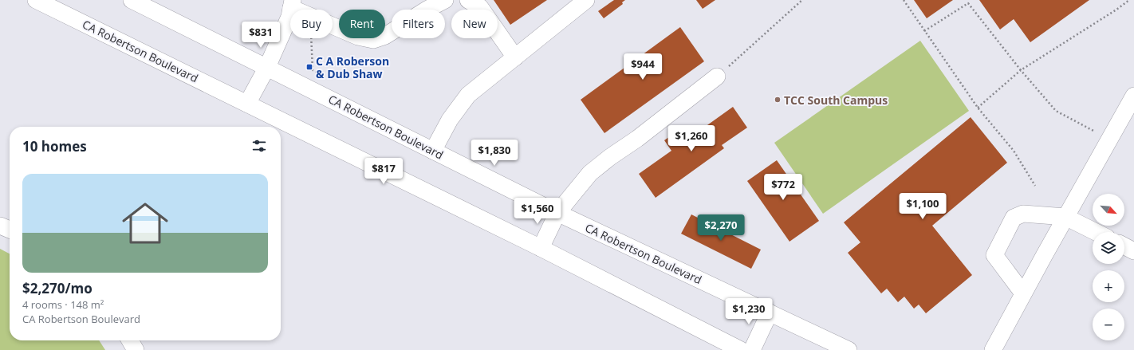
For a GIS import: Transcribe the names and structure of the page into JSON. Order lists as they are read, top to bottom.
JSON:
{
  "streets": {
    "street": ["CA Robertson Boulevard"]
  },
  "places": {
    "transit": ["C A Roberson & Dub Shaw"],
    "other": ["TCC South Campus"]
  },
  "north": "bottom right",
  "page": {
    "chip": [
      "Buy",
      "Rent",
      "Filters",
      "New"
    ],
    "price": [
      "$831",
      "$944",
      "$1,260",
      "$1,830",
      "$817",
      "$772",
      "$1,100",
      "$1,560",
      "$2,270",
      "$1,230"
    ],
    "heading": "10 homes",
    "list": [
      {
        "name": "$2,270/mo",
        "note": "4 rooms · 148 m² · CA Robertson Boulevard"
      }
    ],
    "map_buttons": ["+", "−"]
  }
}
